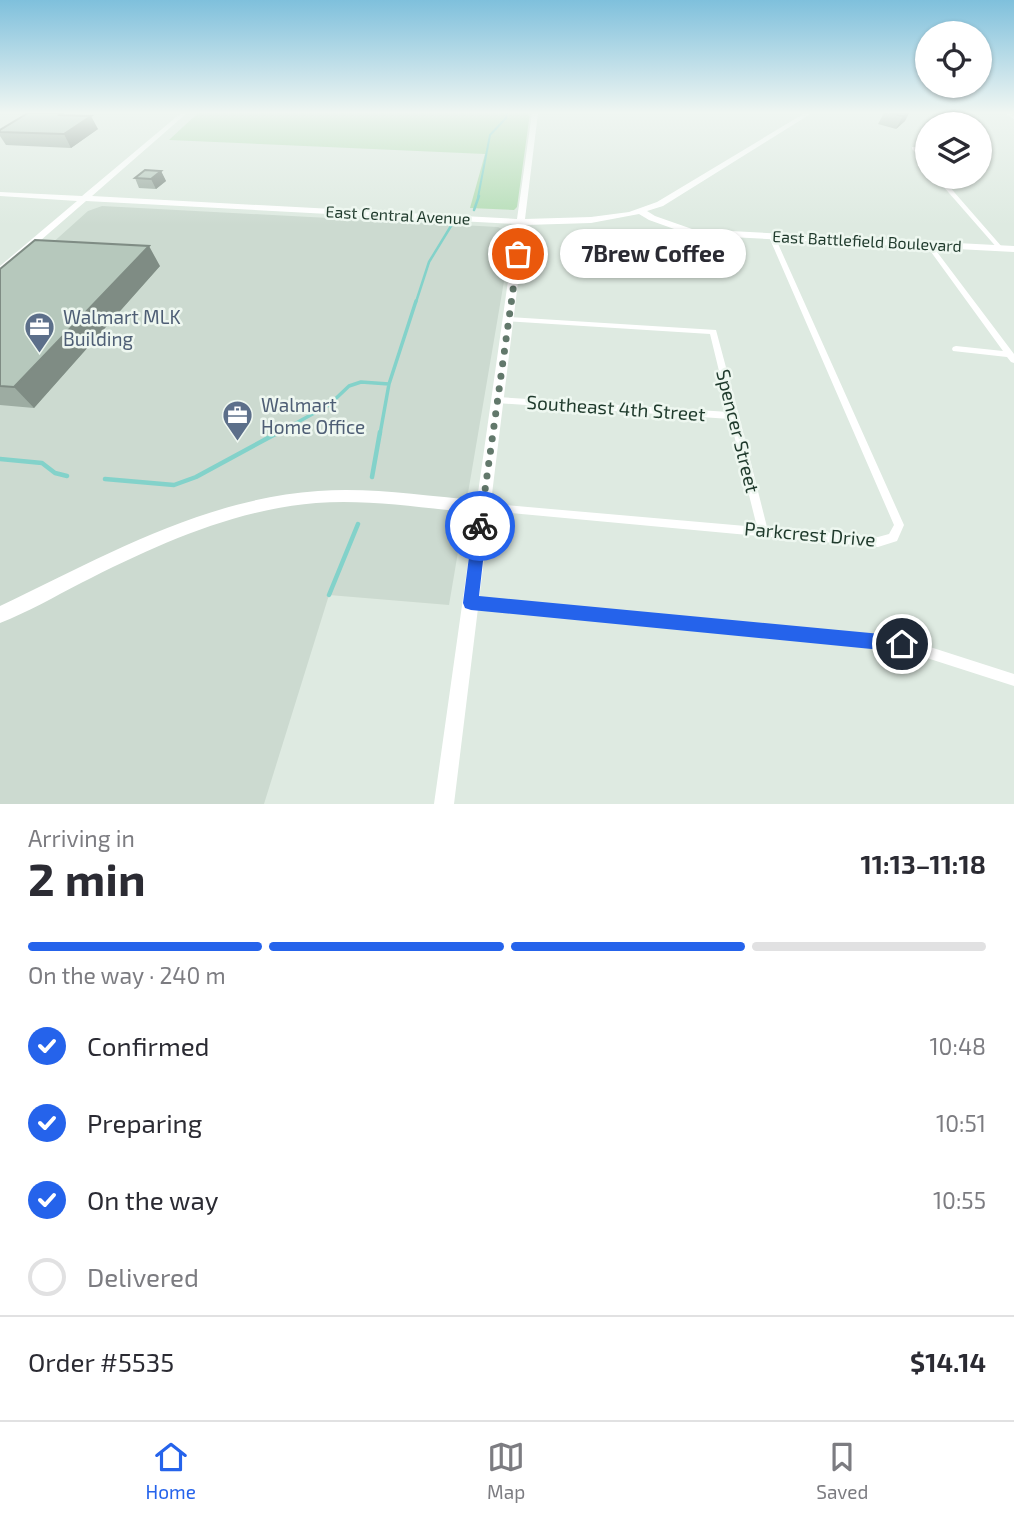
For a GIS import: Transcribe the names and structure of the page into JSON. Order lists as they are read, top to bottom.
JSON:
{
  "streets": {
    "main road": ["East Central Avenue"],
    "street": [
      "East Battlefield Boulevard",
      "Southeast 4th Street",
      "Spencer Street",
      "Parkcrest Drive"
    ]
  },
  "crossings": [
    ["East Central Avenue", "East Battlefield Boulevard"],
    ["East Battlefield Boulevard", "Parkcrest Drive"],
    ["Southeast 4th Street", "Spencer Street"],
    ["Spencer Street", "Parkcrest Drive"]
  ],
  "places": {
    "other": ["7Brew Coffee"],
    "office": ["Walmart MLK Building", "Walmart Home Office"]
  },
  "page": {
    "bubble": "7Brew Coffee",
    "heading": ["2 min", "Arriving in", "11:13–11:18"],
    "panel": ["Order #5535", "$14.14"],
    "bar": "On the way · 240 m",
    "list": [
      ["Confirmed", "10:48"],
      ["Preparing", "10:51"],
      ["On the way", "10:55"],
      "Delivered"
    ],
    "tabs": ["Home", "Map", "Saved"]
  }
}
